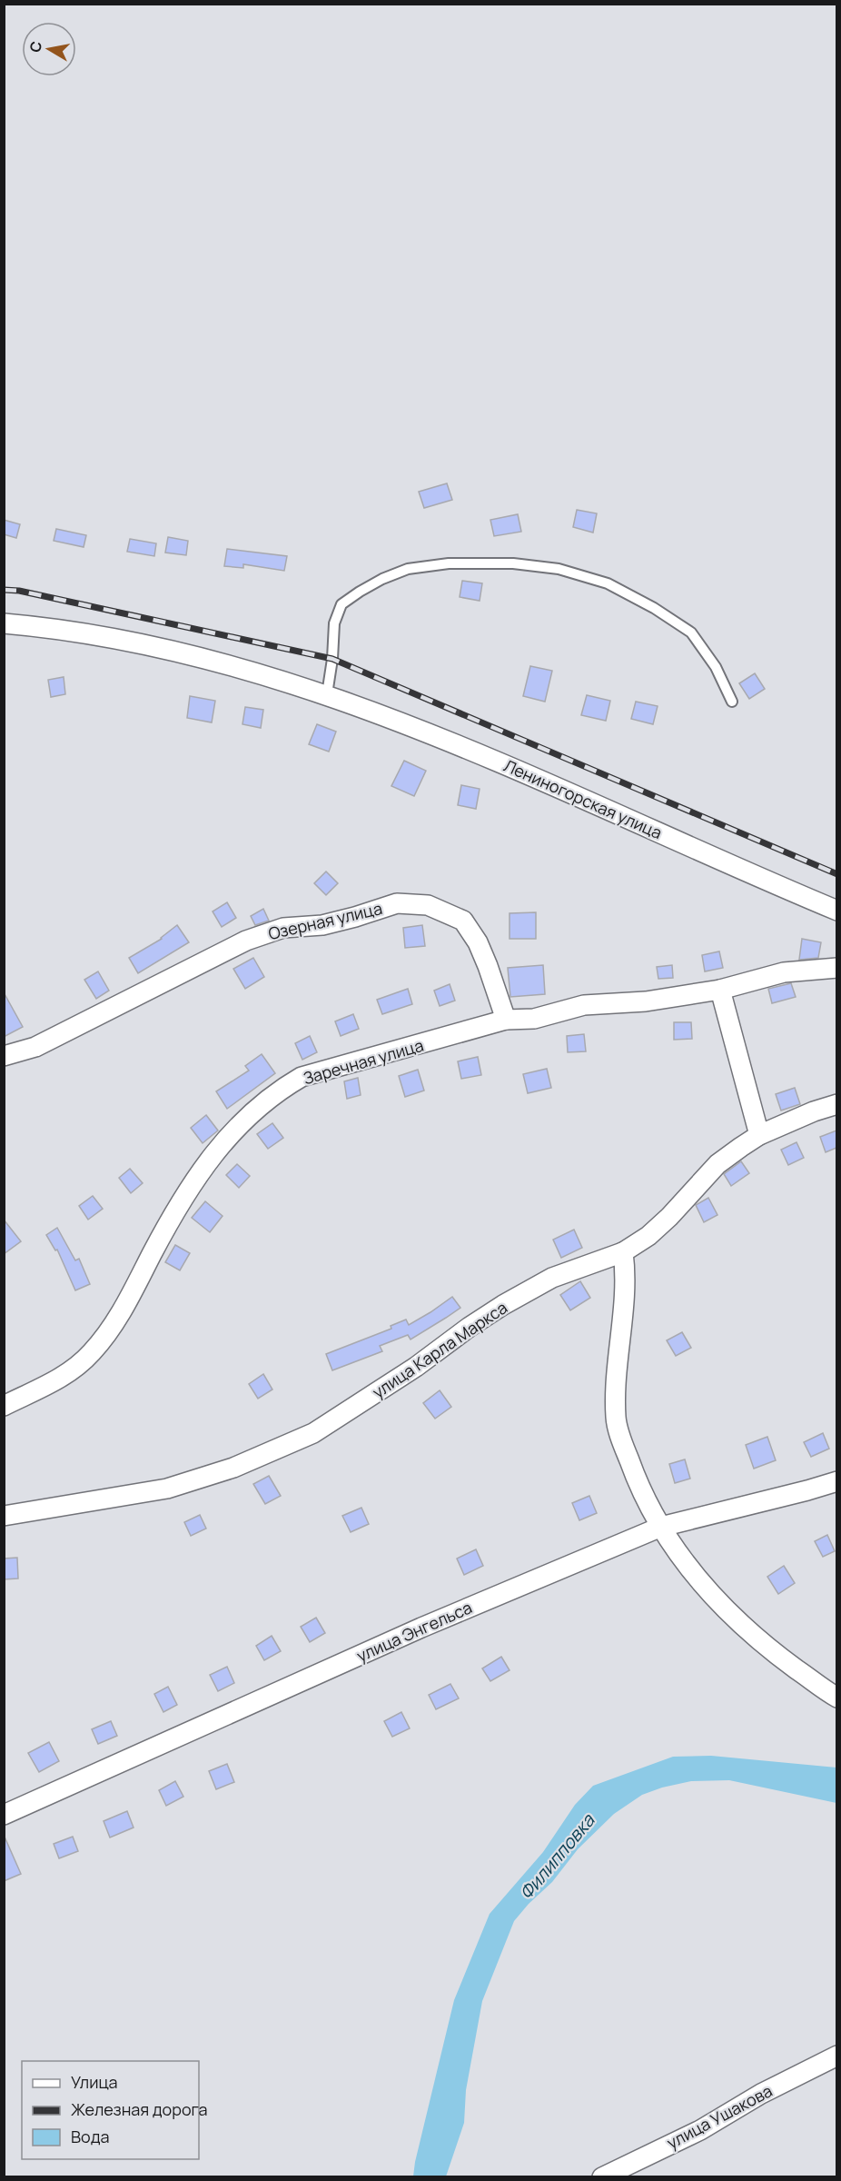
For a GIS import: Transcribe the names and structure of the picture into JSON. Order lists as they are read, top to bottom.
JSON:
{
  "streets": {
    "street": [
      "Лениногорская улица",
      "Озерная улица",
      "Заречная улица",
      "улица Карла Маркса",
      "улица Энгельса",
      "улица Ушакова"
    ]
  },
  "crossings": [
    ["Озерная улица", "Заречная улица"]
  ],
  "water": ["Филипповка"],
  "legend": ["Улица", "Железная дорога", "Вода"],
  "north": "left"
}
